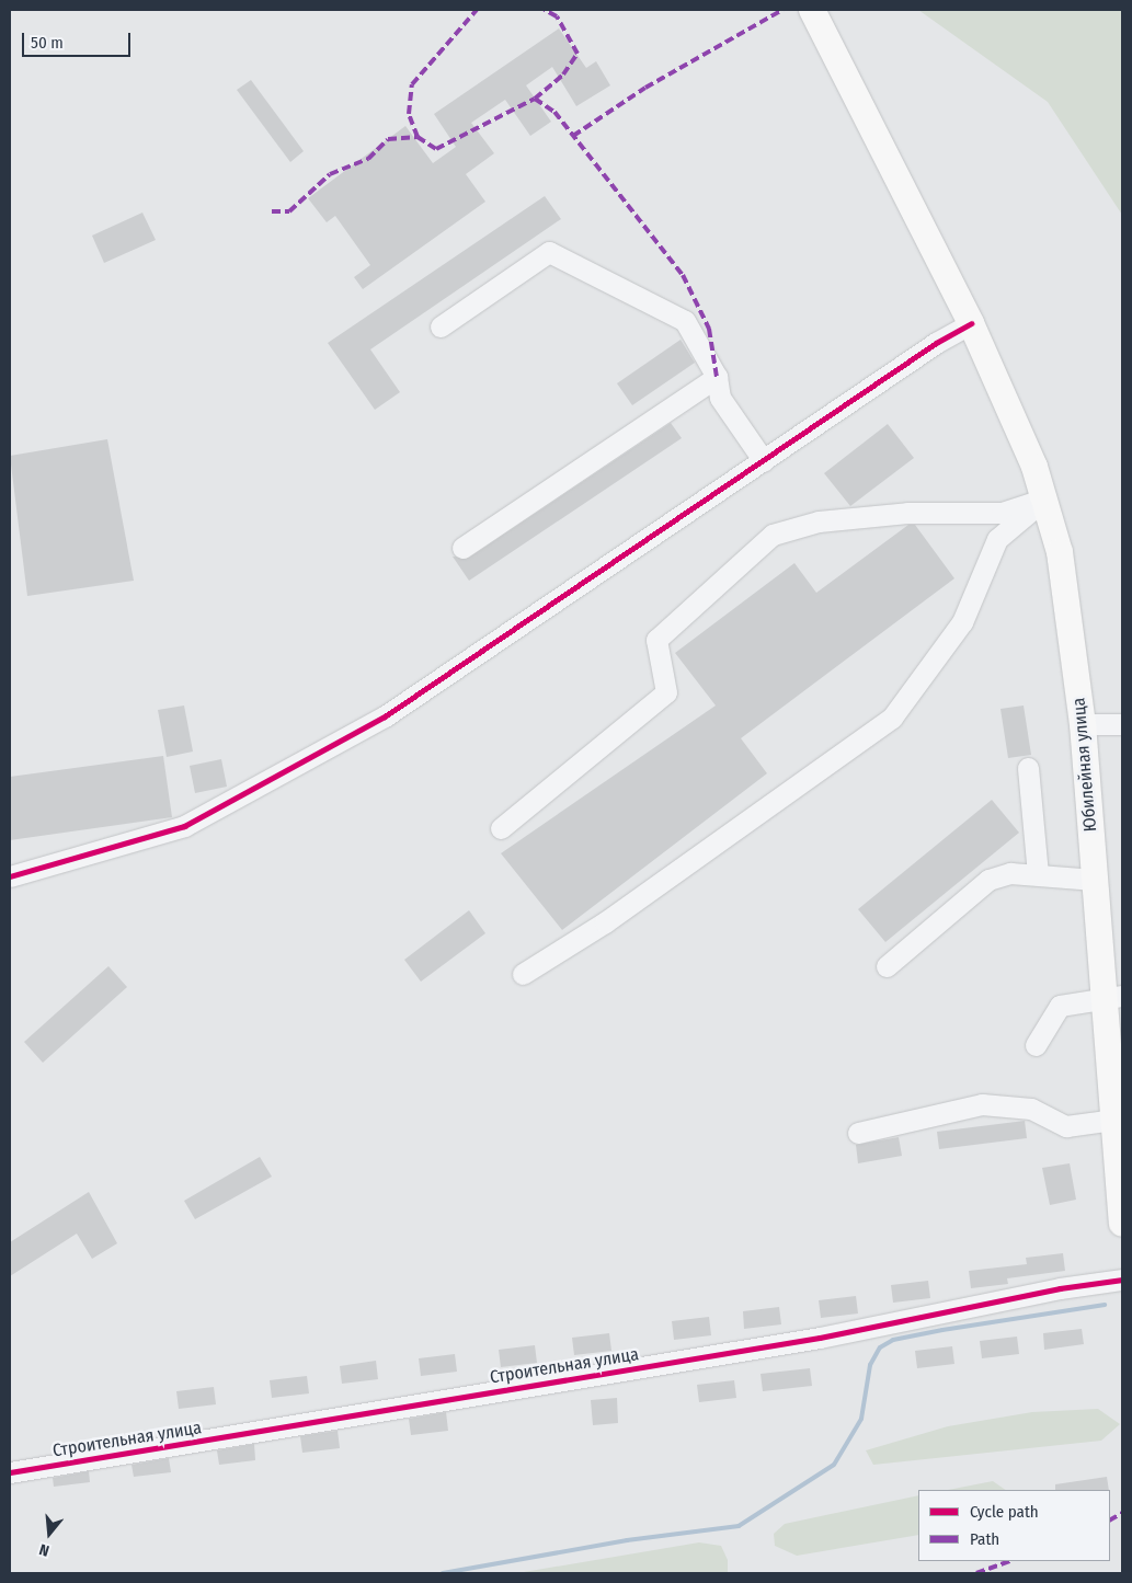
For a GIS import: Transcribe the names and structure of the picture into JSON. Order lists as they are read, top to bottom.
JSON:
{
  "streets": {
    "main road": ["Юбилейная улица"],
    "street": ["Строительная улица"]
  },
  "legend": ["Cycle path", "Path"],
  "scale_bar": "50 m",
  "north": "bottom"
}
